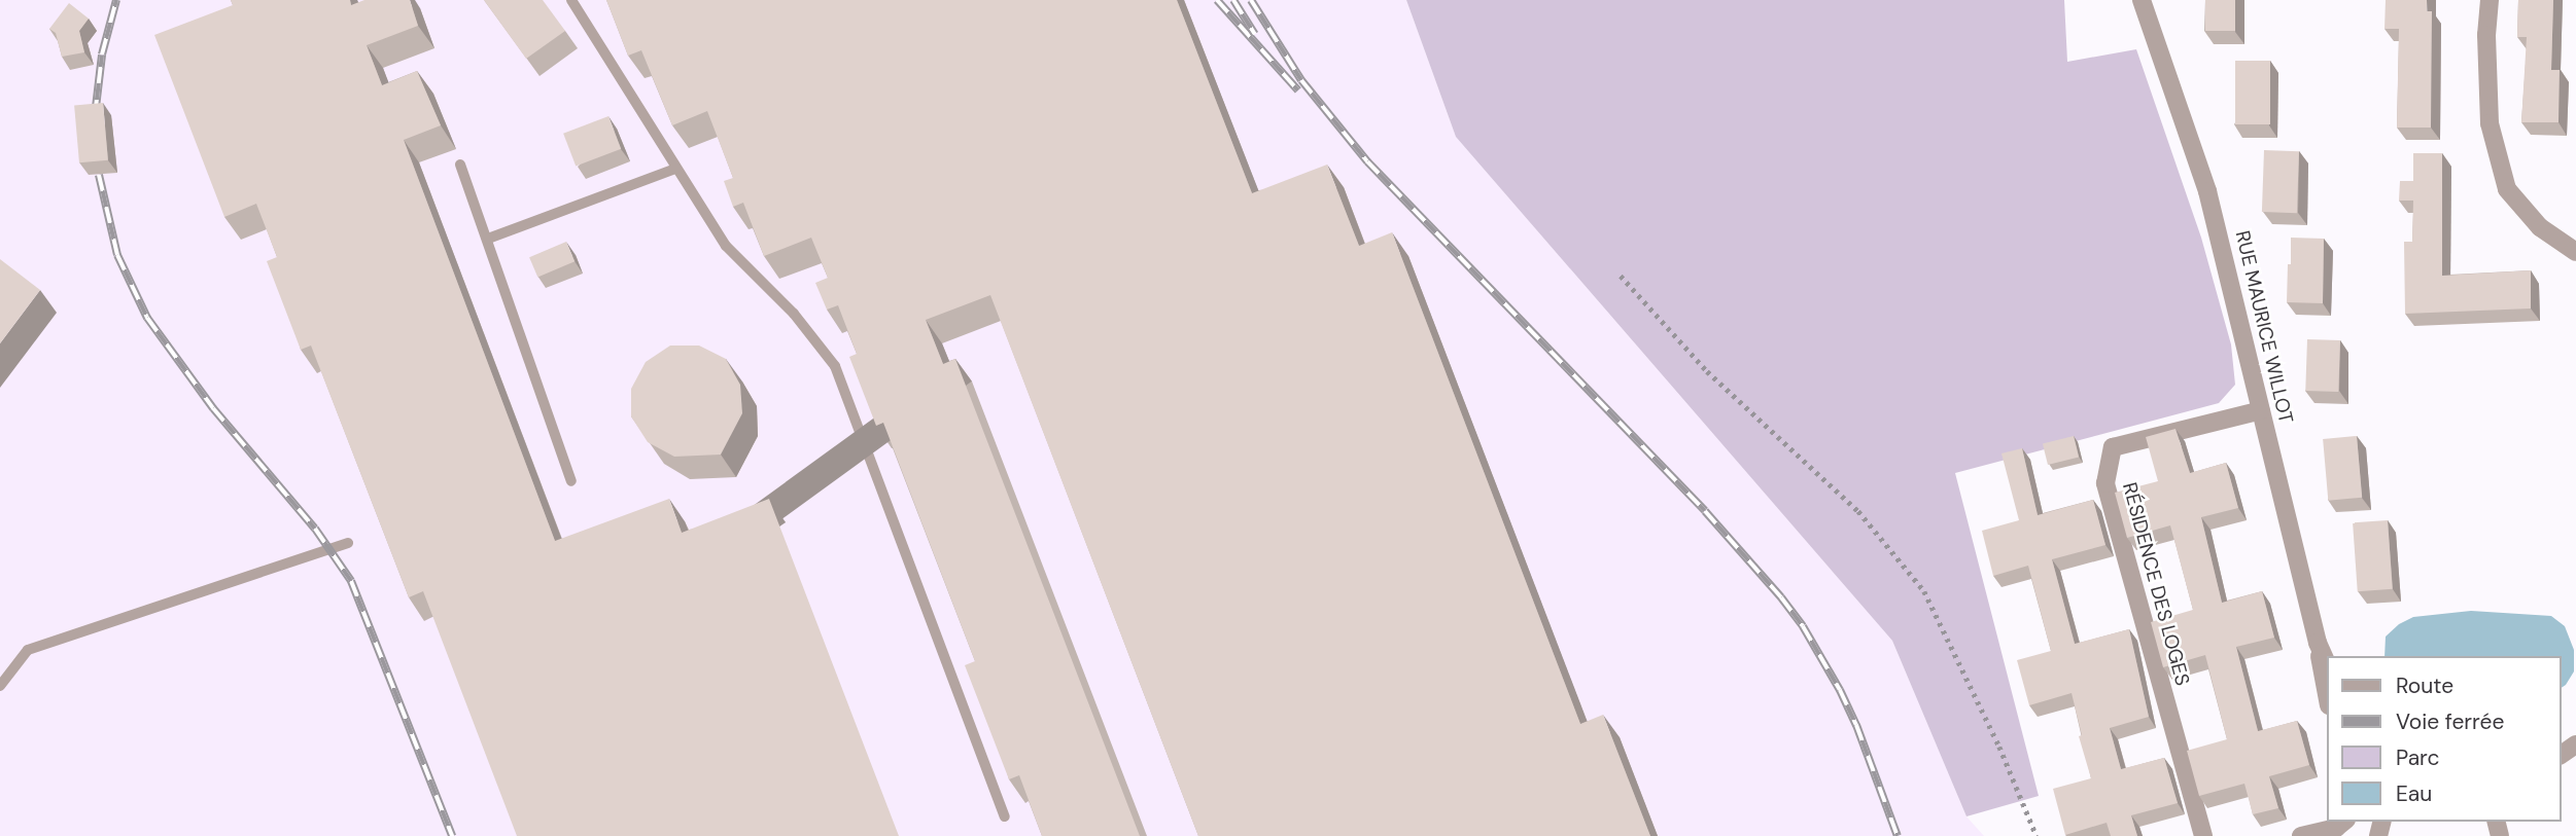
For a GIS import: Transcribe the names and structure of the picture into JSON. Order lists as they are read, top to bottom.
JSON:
{
  "streets": {
    "street": ["RUE MAURICE WILLOT", "RÉSIDENCE DES LOGES"]
  },
  "crossings": [
    ["RUE MAURICE WILLOT", "RÉSIDENCE DES LOGES"]
  ],
  "legend": [
    "Route",
    "Voie ferrée",
    "Parc",
    "Eau"
  ]
}
